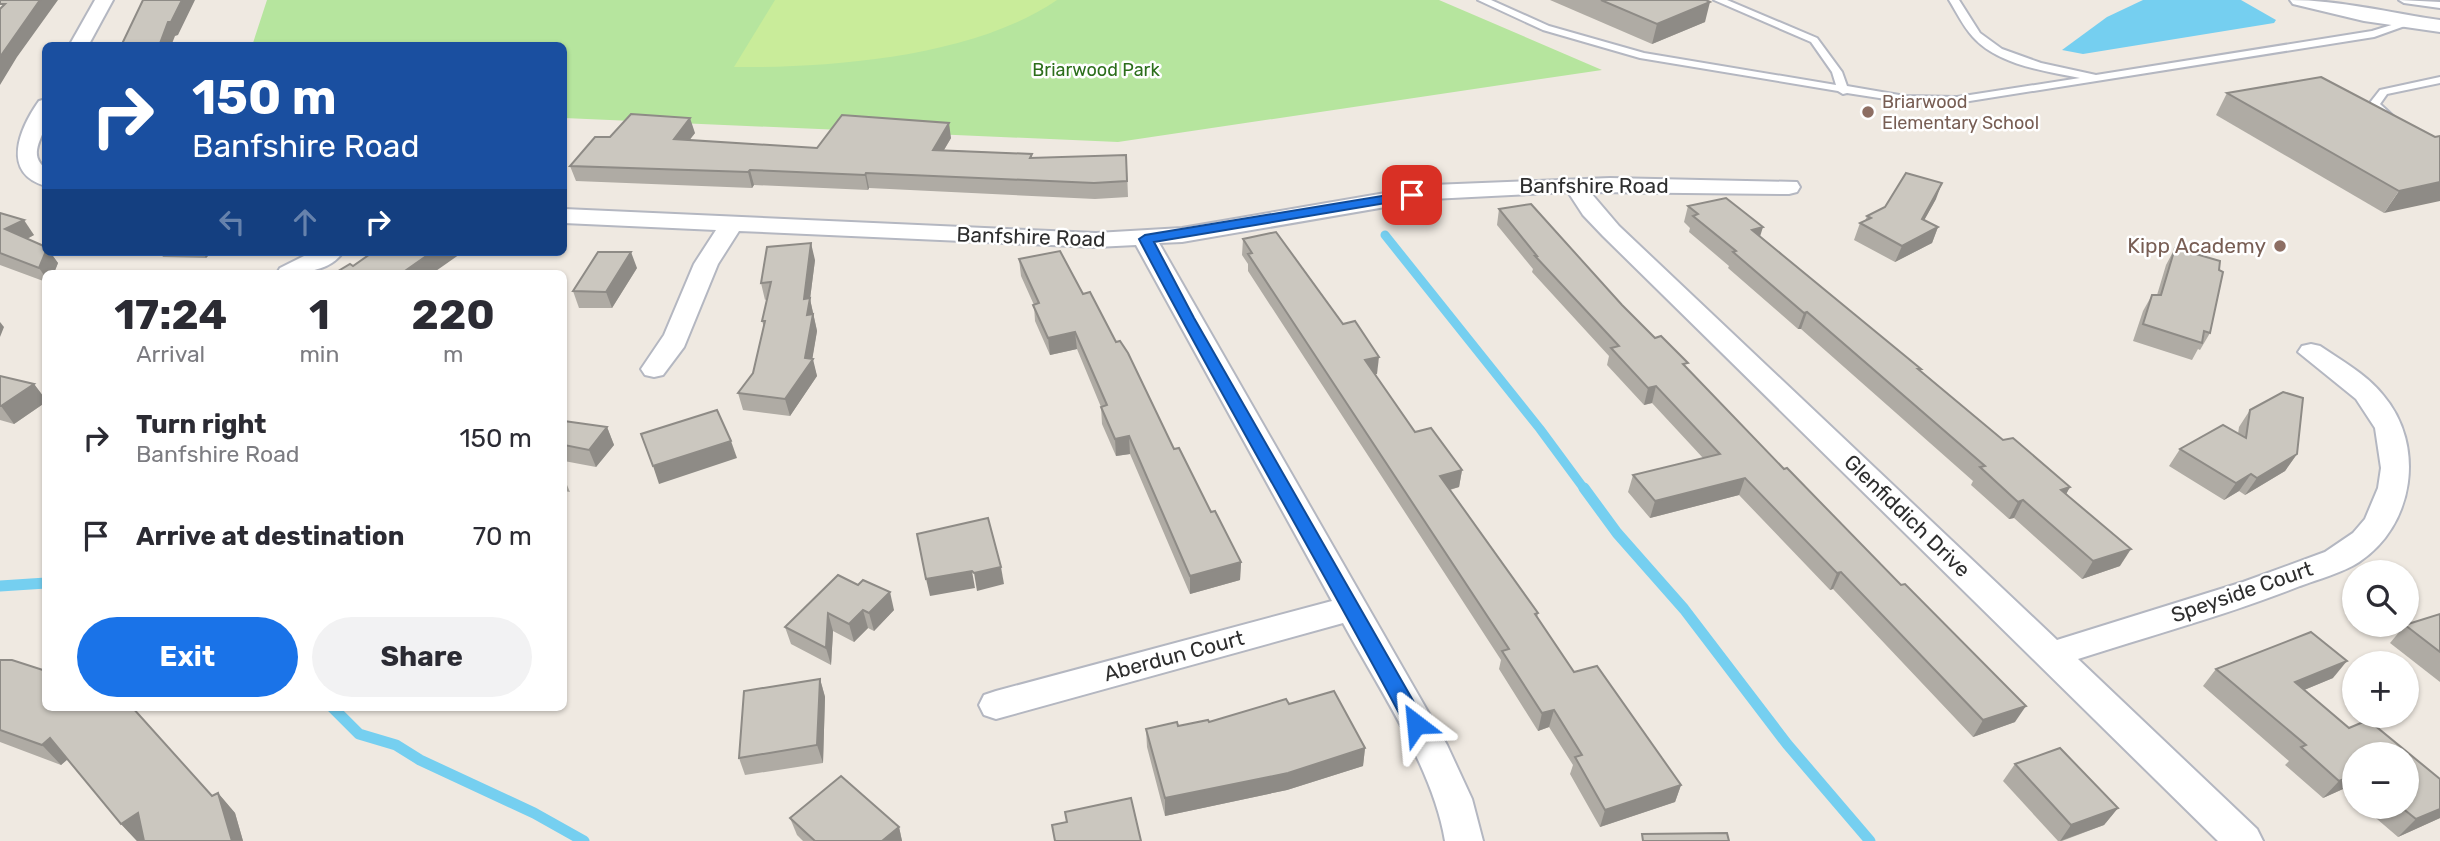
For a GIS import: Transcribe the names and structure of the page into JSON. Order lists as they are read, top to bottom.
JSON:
{
  "streets": {
    "street": [
      "Banfshire Road",
      "Glenfiddich Drive",
      "Speyside Court",
      "Aberdun Court"
    ]
  },
  "crossings": [
    ["Banfshire Road", "Glenfiddich Drive"],
    ["Glenfiddich Drive", "Speyside Court"]
  ],
  "parks": ["Briarwood Park"],
  "places": ["Briarwood Elementary School", "Kipp Academy"],
  "page": {
    "turn": ["150 m", "Banfshire Road"],
    "eta": [
      "17:24",
      "Arrival",
      "1",
      "min",
      "220",
      "m"
    ],
    "list": [
      {
        "name": "Turn right",
        "note": "Banfshire Road",
        "value": "150 m"
      },
      {
        "name": "Arrive at destination",
        "value": "70 m"
      }
    ],
    "map_buttons": ["+", "−"],
    "buttons": ["Exit", "Share"]
  }
}
